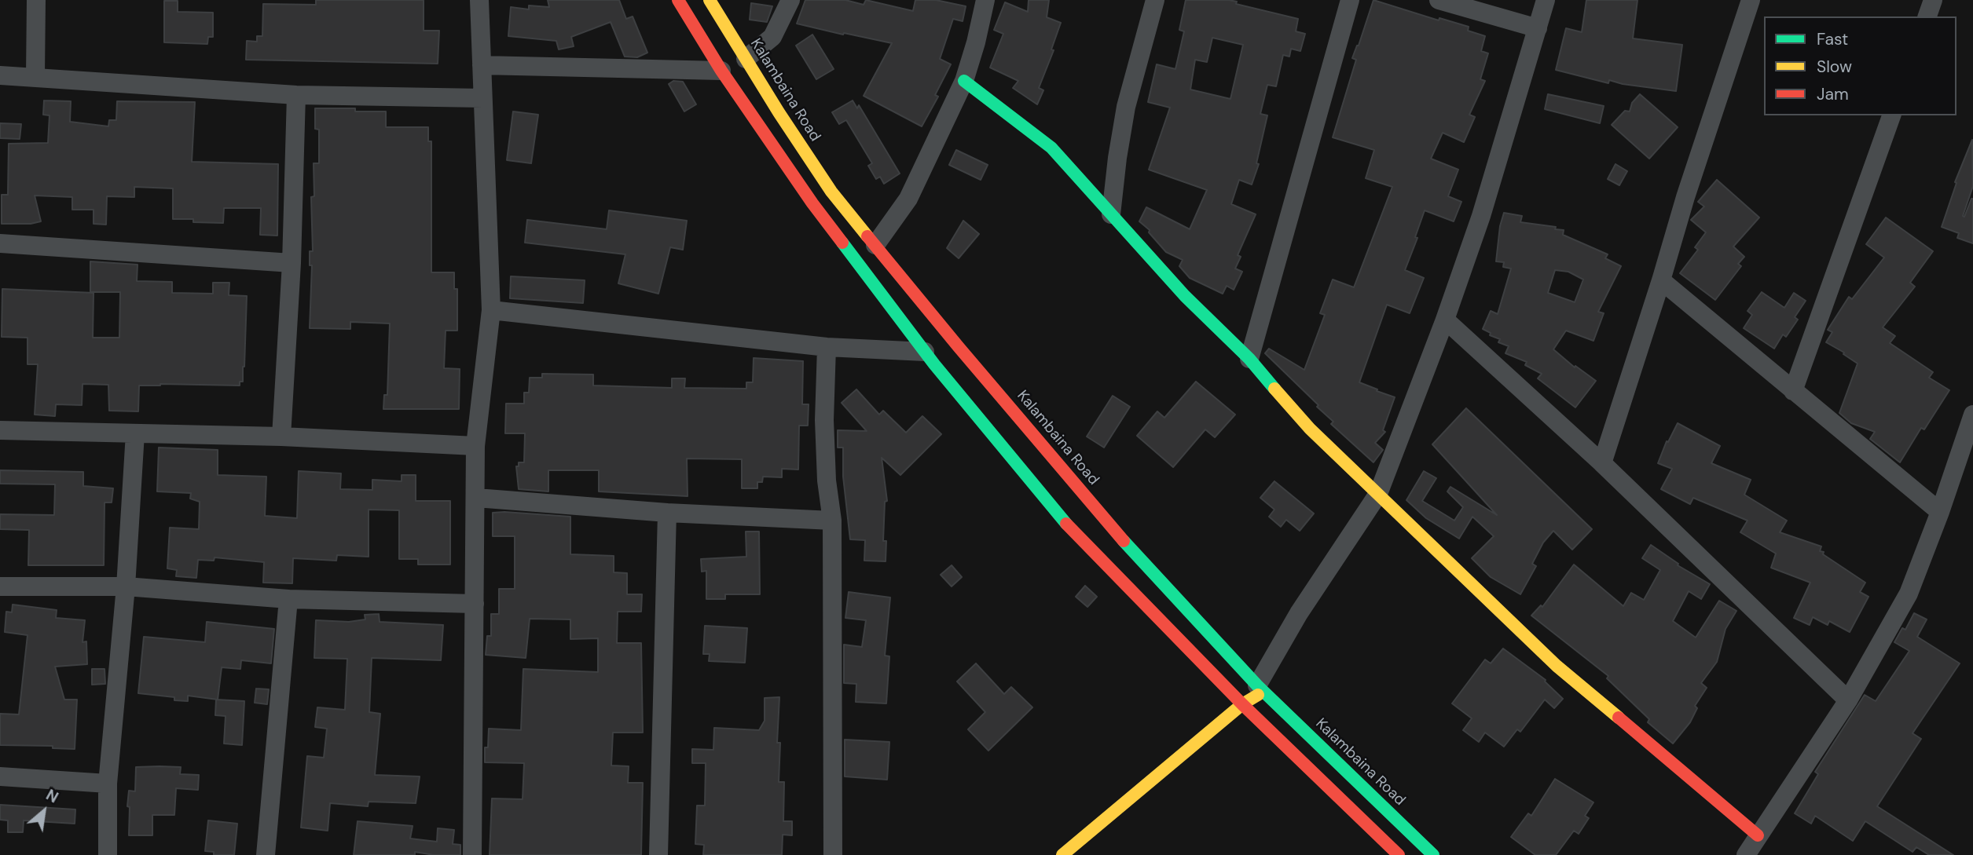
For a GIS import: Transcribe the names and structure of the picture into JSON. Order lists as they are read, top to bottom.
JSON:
{
  "streets": {
    "main road": ["Kalambaina Road"]
  },
  "legend": ["Fast", "Slow", "Jam"],
  "north": "top right"
}
